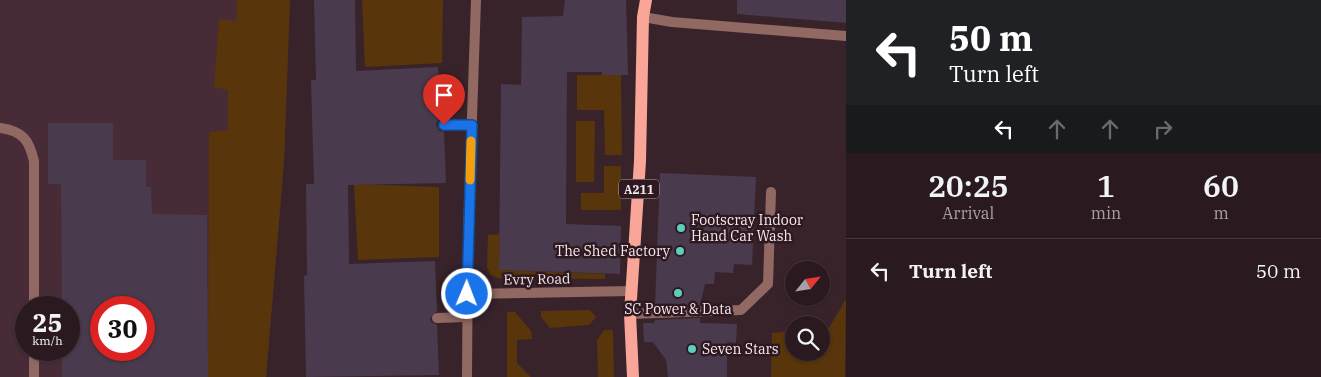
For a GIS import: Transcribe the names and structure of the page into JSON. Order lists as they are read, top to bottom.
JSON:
{
  "streets": {
    "main road": ["A211"],
    "street": ["Evry Road"]
  },
  "crossings": [
    ["A211", "Evry Road"]
  ],
  "places": [
    "Footscray Indoor Hand Car Wash",
    "The Shed Factory",
    "SC Power & Data",
    "Seven Stars"
  ],
  "north": "top right",
  "page": {
    "turn": ["50 m", "Turn left"],
    "eta": [
      "20:25",
      "Arrival",
      "1",
      "min",
      "60",
      "m"
    ],
    "list": [
      {
        "name": "Turn left",
        "value": "50 m"
      }
    ],
    "speed": "25 km/h",
    "limit": "30"
  }
}
